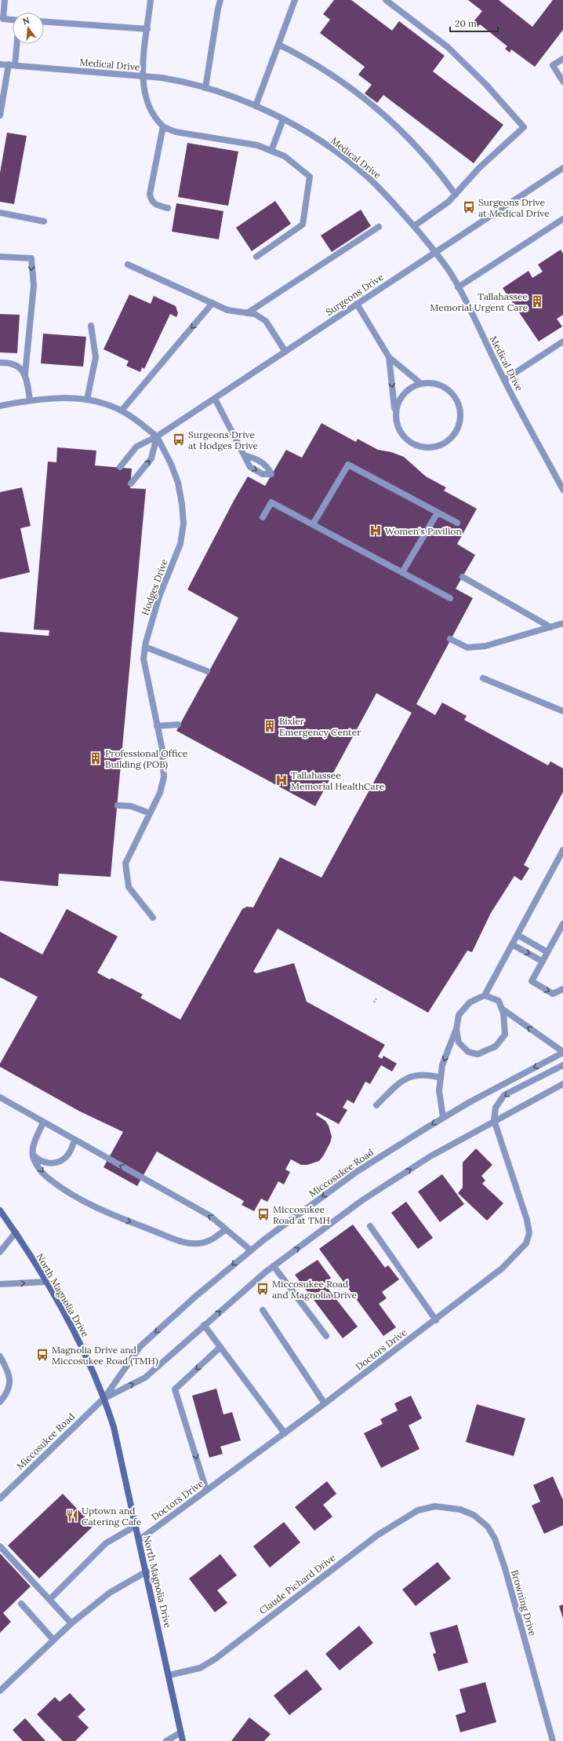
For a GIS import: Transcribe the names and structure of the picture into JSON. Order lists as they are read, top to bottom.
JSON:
{
  "streets": {
    "main road": ["North Magnolia Drive"],
    "street": [
      "Medical Drive",
      "Surgeons Drive",
      "Hodges Drive",
      "Miccosukee Road",
      "Doctors Drive",
      "Claude Pichard Drive",
      "Browning Drive"
    ]
  },
  "crossings": [
    ["Medical Drive", "Surgeons Drive"],
    ["Surgeons Drive", "Hodges Drive"],
    ["Miccosukee Road", "North Magnolia Drive"],
    ["Miccosukee Road", "Doctors Drive"],
    ["North Magnolia Drive", "Doctors Drive"],
    ["North Magnolia Drive", "Claude Pichard Drive"],
    ["Claude Pichard Drive", "Browning Drive"]
  ],
  "places": {
    "bus stop": [
      "Surgeons Drive at Medical Drive",
      "Surgeons Drive at Hodges Drive",
      "Miccosukee Road at TMH",
      "Miccosukee Road and Magnolia Drive",
      "Magnolia Drive and Miccosukee Road (TMH)"
    ],
    "building": ["Tallahassee Memorial Urgent Care", "Bixler Emergency Center", "Professional Office Building (POB)"],
    "hospital": ["Women's Pavilion", "Tallahassee Memorial HealthCare"],
    "restaurant": ["Uptown and Catering Cafe"]
  },
  "scale_bar": "20 m",
  "north": "top"
}
